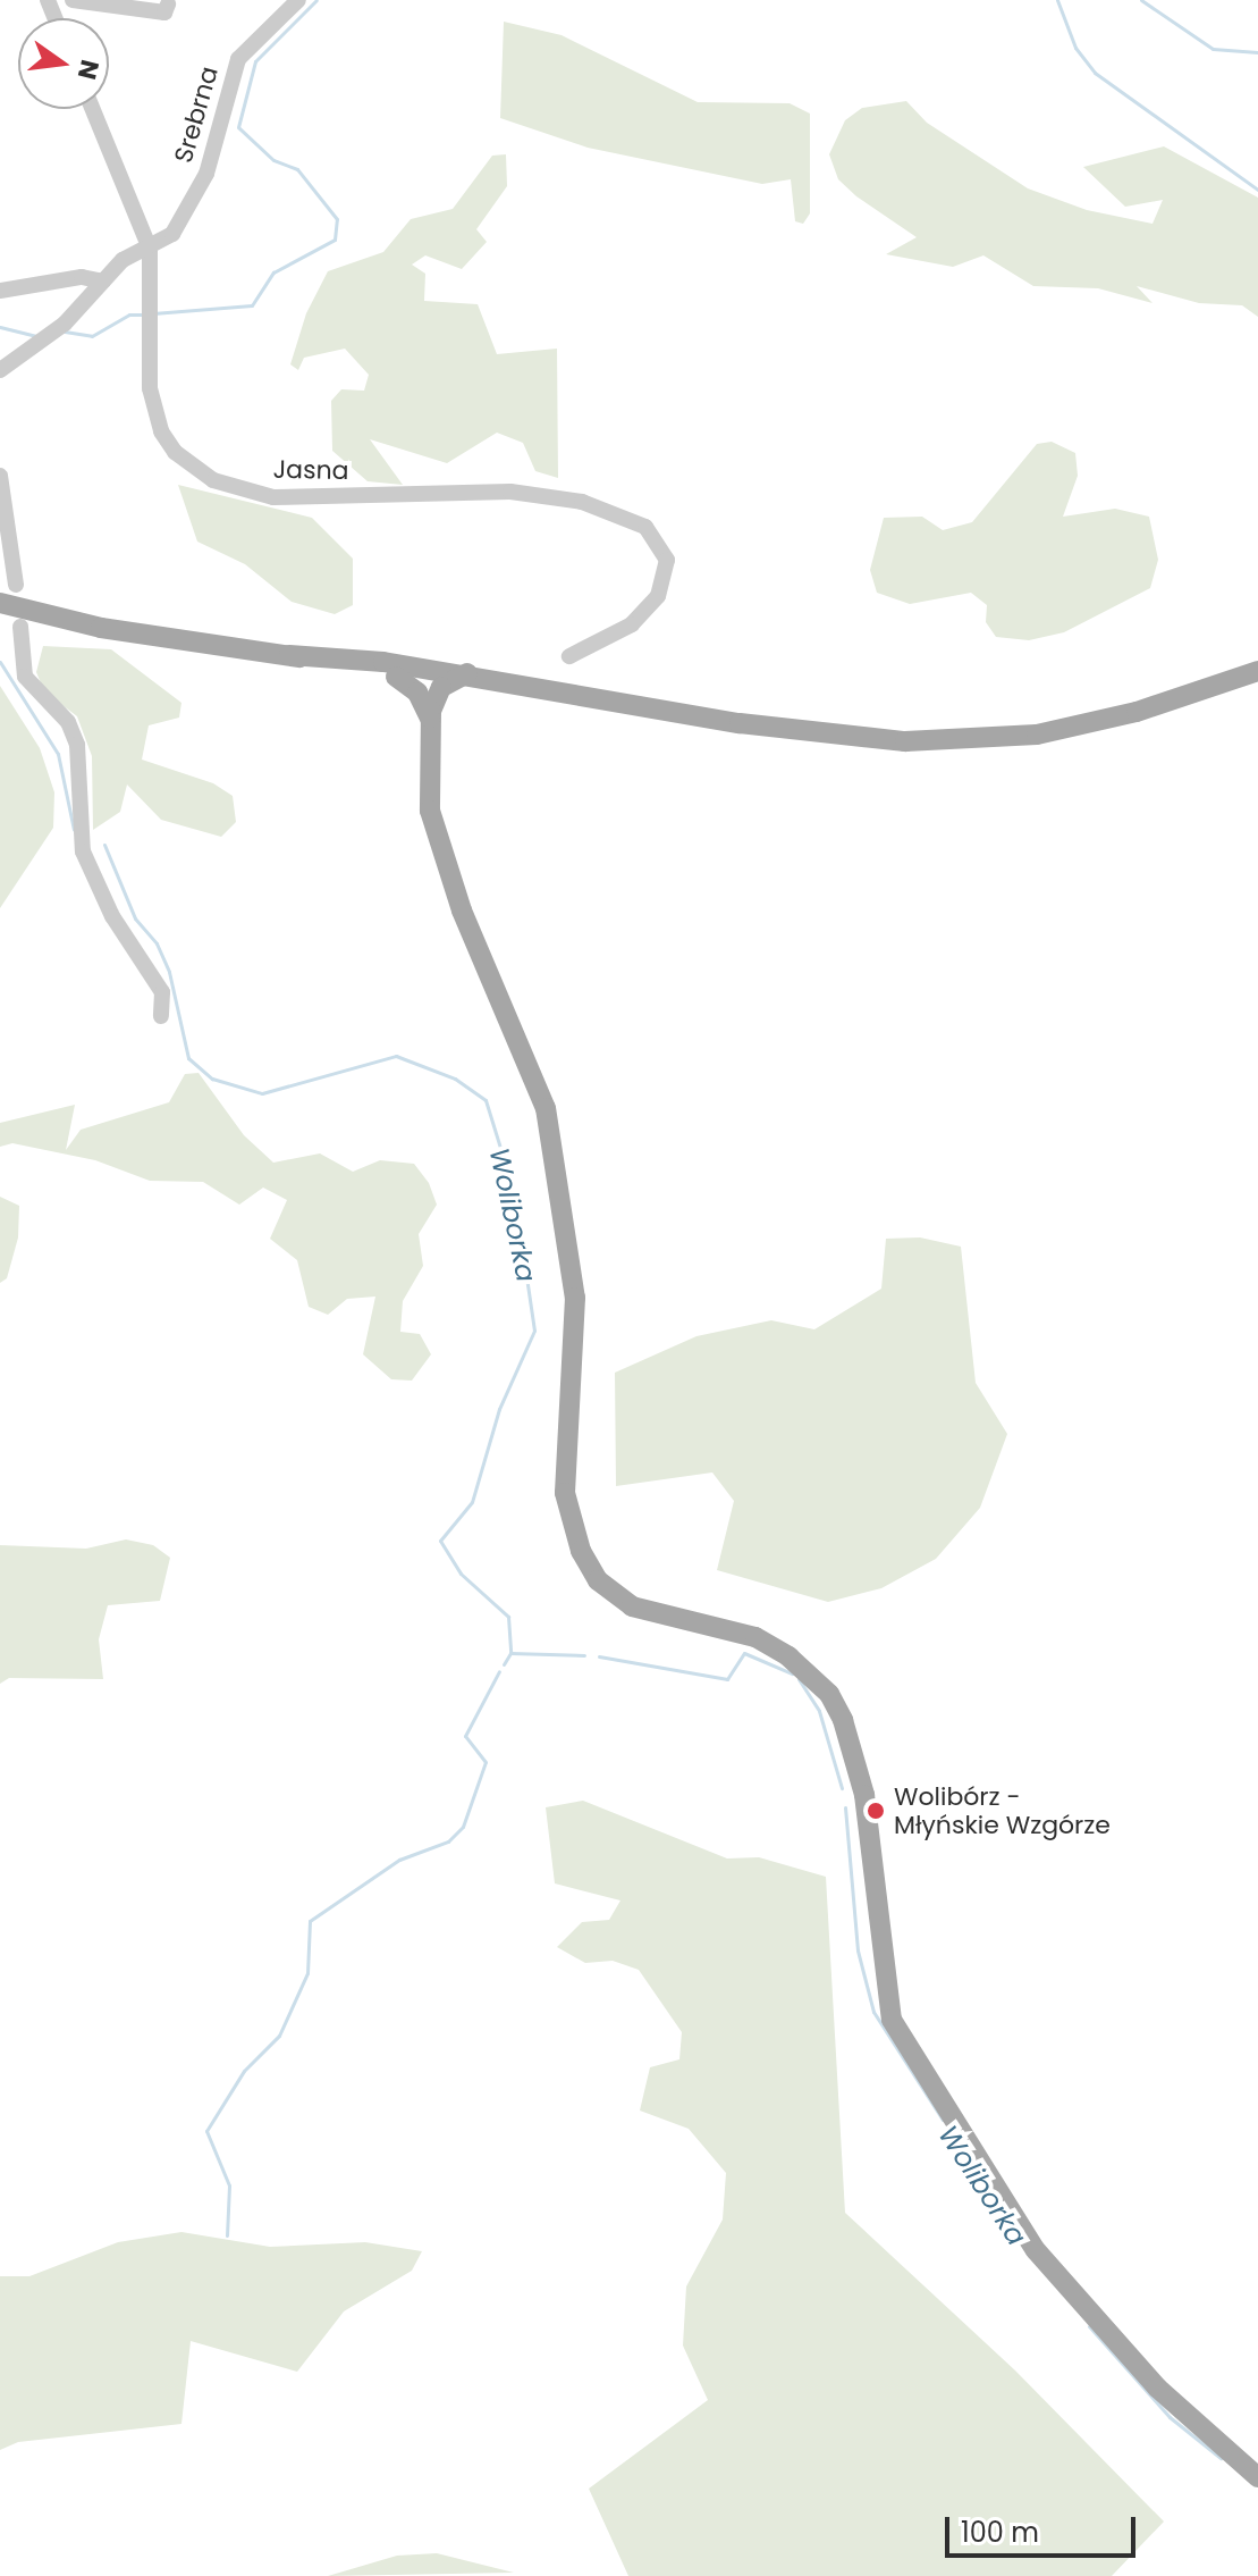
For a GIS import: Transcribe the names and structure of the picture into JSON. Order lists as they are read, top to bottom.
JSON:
{
  "streets": {
    "street": ["Srebrna", "Jasna"]
  },
  "crossings": [
    ["Srebrna", "Jasna"]
  ],
  "water": ["Woliborka"],
  "places": ["Wolibórz - Młyńskie Wzgórze"],
  "scale_bar": "100 m",
  "north": "right"
}
